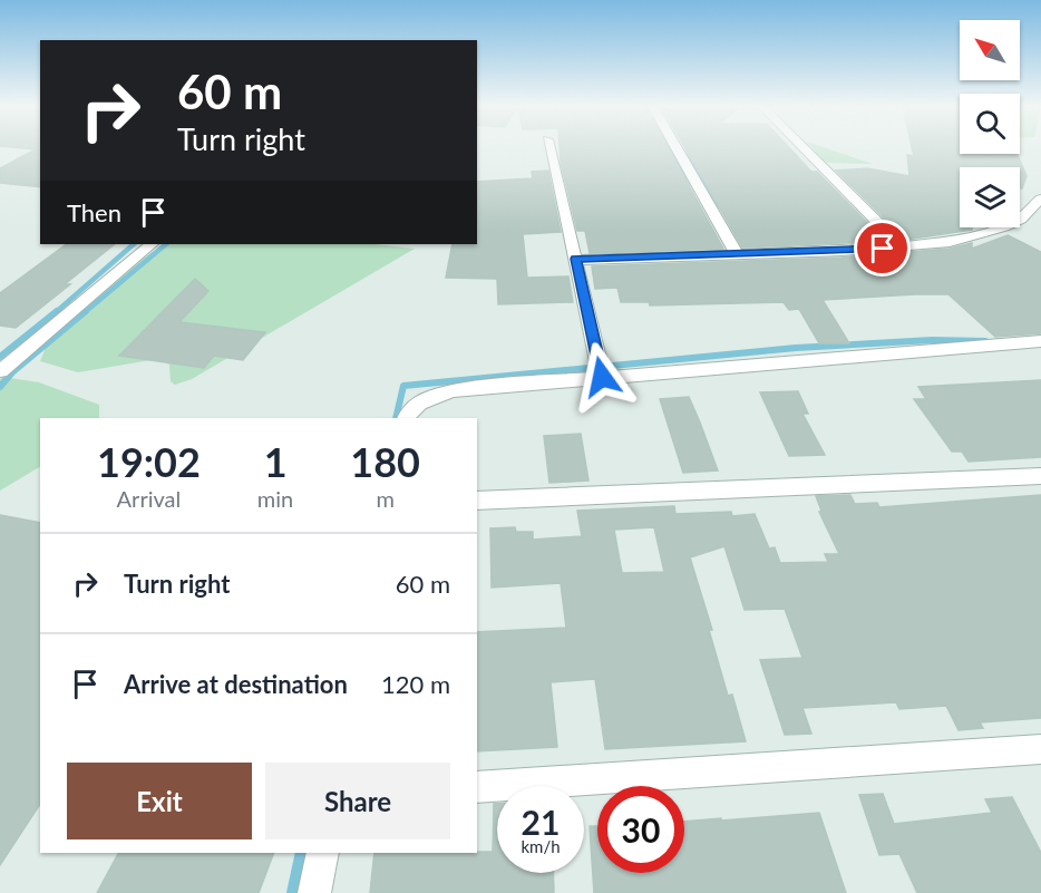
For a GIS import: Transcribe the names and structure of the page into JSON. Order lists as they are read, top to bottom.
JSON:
{
  "north": "top left",
  "page": {
    "turn": ["60 m", "Turn right"],
    "then": "Then",
    "eta": [
      "19:02",
      "Arrival",
      "1",
      "min",
      "180",
      "m"
    ],
    "list": [
      {
        "name": "Turn right",
        "value": "60 m"
      },
      {
        "name": "Arrive at destination",
        "value": "120 m"
      }
    ],
    "buttons": ["Exit", "Share"],
    "speed": "21 km/h",
    "limit": "30"
  }
}
